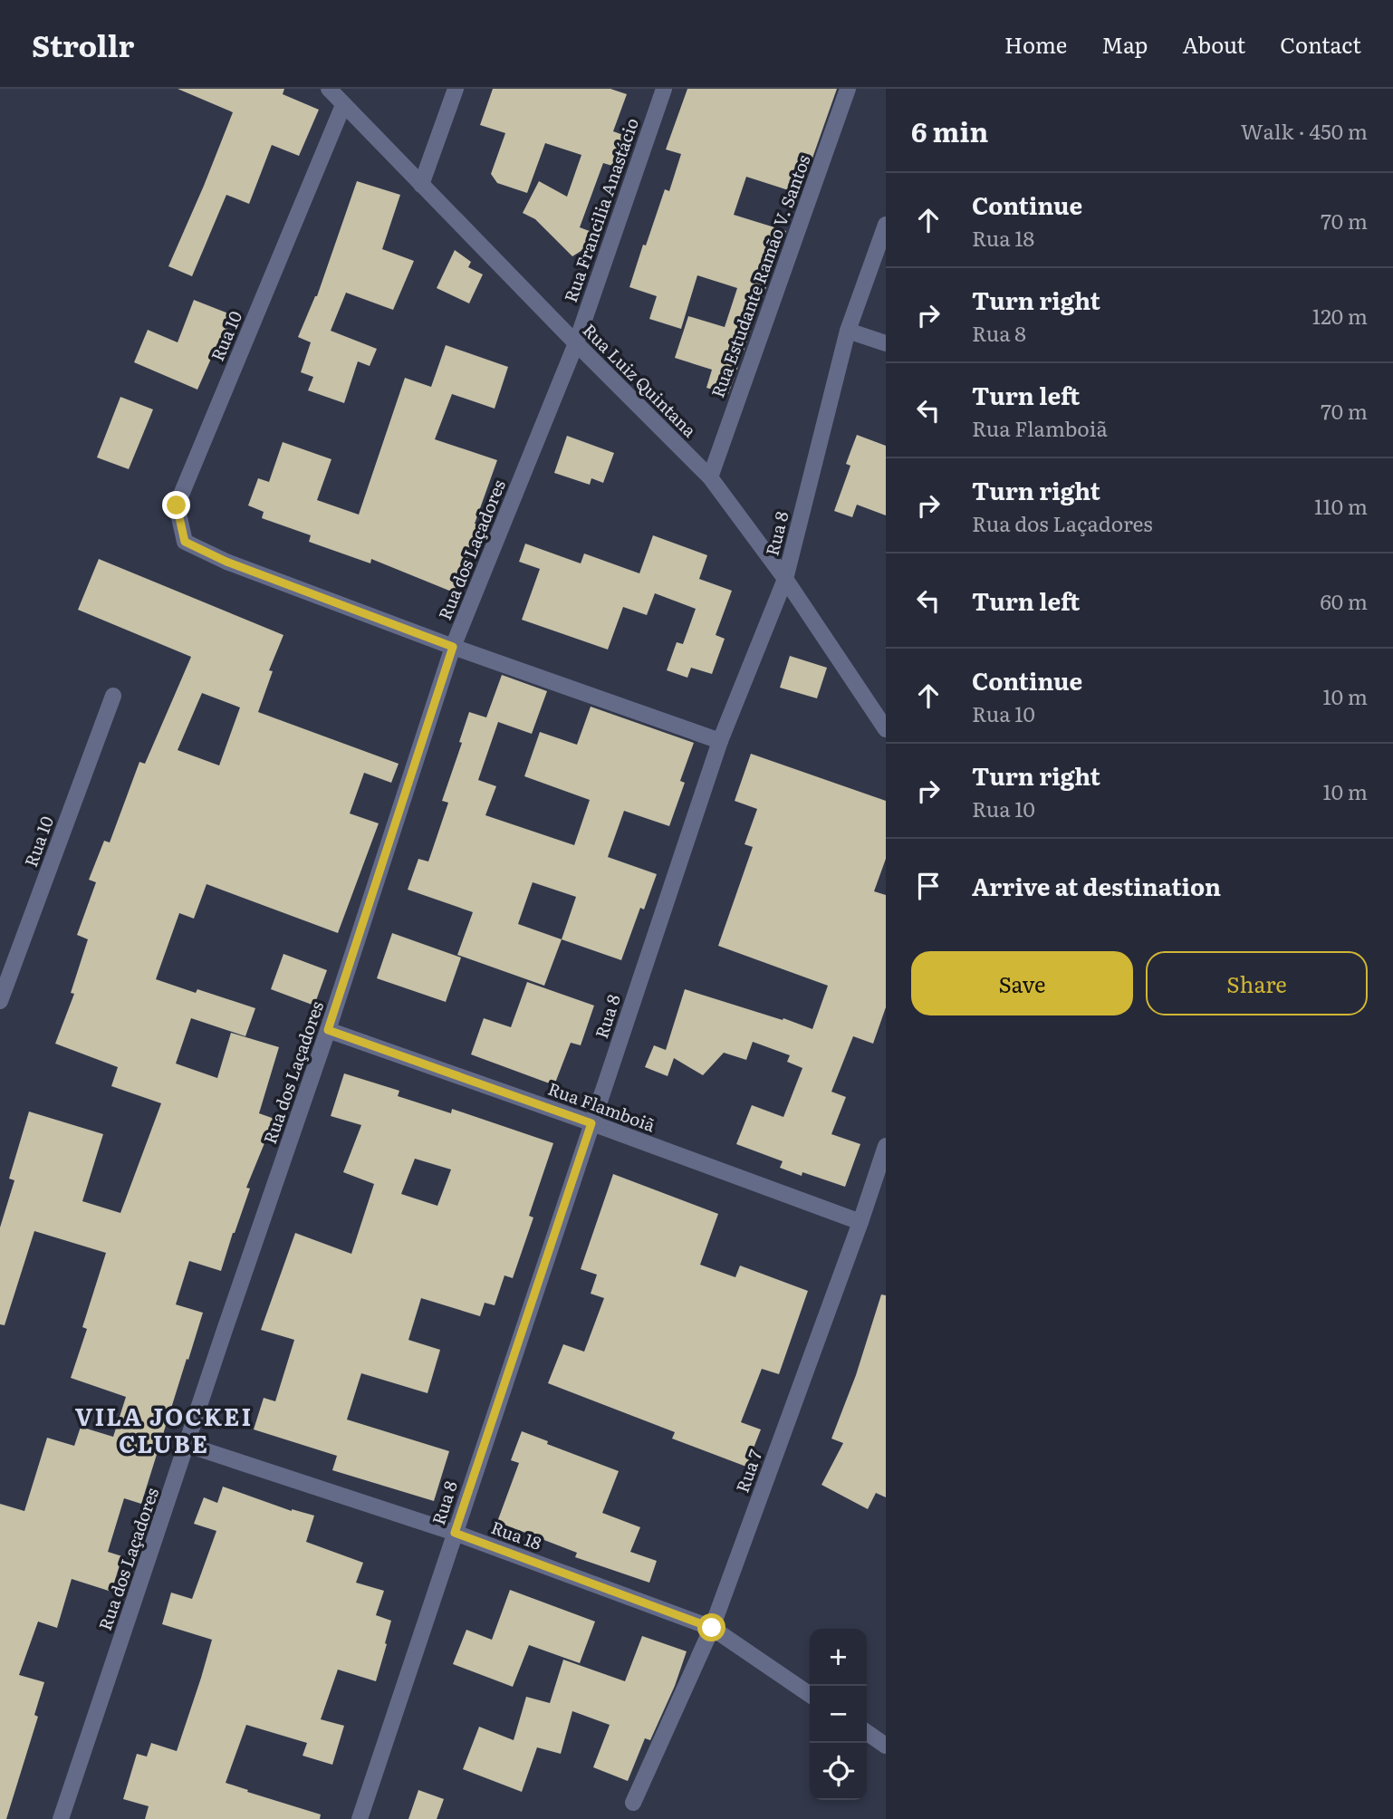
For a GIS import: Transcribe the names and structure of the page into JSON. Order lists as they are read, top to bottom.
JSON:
{
  "streets": {
    "street": [
      "Rua Francilia Anastácio",
      "Rua Estudante Ramão V. Santos",
      "Rua 10",
      "Rua Luiz Quintana",
      "Rua 8",
      "Rua dos Laçadores",
      "Rua Flamboiã",
      "Rua 7",
      "Rua 18"
    ]
  },
  "crossings": [
    ["Rua Francilia Anastácio", "Rua Luiz Quintana"],
    ["Rua Francilia Anastácio", "Rua dos Laçadores"],
    ["Rua Estudante Ramão V. Santos", "Rua Luiz Quintana"],
    ["Rua 10", "Rua Luiz Quintana"],
    ["Rua 10", "Rua dos Laçadores"],
    ["Rua Luiz Quintana", "Rua 8"],
    ["Rua Luiz Quintana", "Rua dos Laçadores"],
    ["Rua 8", "Rua Flamboiã"],
    ["Rua 8", "Rua 18"],
    ["Rua dos Laçadores", "Rua Flamboiã"],
    ["Rua dos Laçadores", "Rua 18"],
    ["Rua Flamboiã", "Rua 7"],
    ["Rua 7", "Rua 18"]
  ],
  "districts": ["VILA JOCKEI CLUBE"],
  "page": {
    "header": "Strollr",
    "nav": [
      "Home",
      "Map",
      "About",
      "Contact"
    ],
    "heading": ["6 min", "Walk · 450 m"],
    "list": [
      ["Continue", "Rua 18", "70 m"],
      ["Turn right", "Rua 8", "120 m"],
      ["Turn left", "Rua Flamboiã", "70 m"],
      ["Turn right", "Rua dos Laçadores", "110 m"],
      ["Turn left", "60 m"],
      ["Continue", "Rua 10", "10 m"],
      ["Turn right", "Rua 10", "10 m"],
      "Arrive at destination"
    ],
    "buttons": ["Save", "Share"],
    "map_buttons": ["+", "−"]
  }
}
